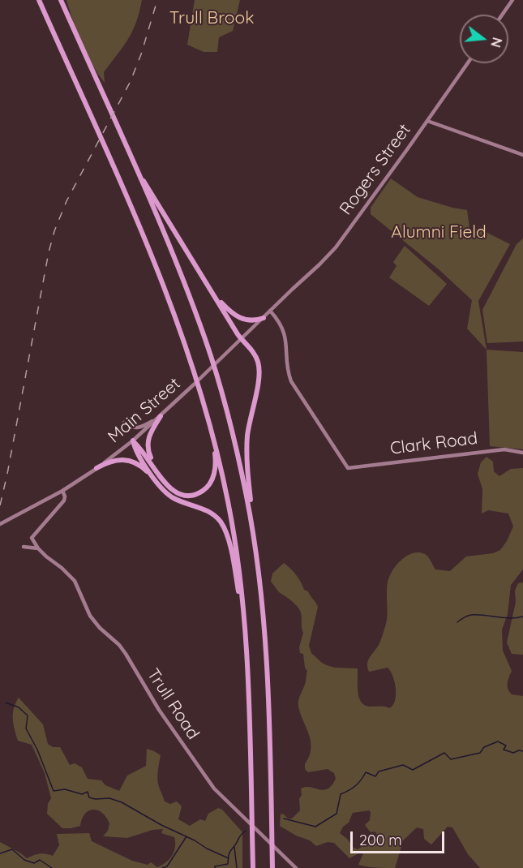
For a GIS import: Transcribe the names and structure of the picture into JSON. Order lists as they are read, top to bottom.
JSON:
{
  "streets": {
    "street": [
      "Rogers Street",
      "Main Street",
      "Clark Road",
      "Trull Road"
    ]
  },
  "crossings": [
    ["Rogers Street", "Main Street"],
    ["Main Street", "Clark Road"],
    ["Main Street", "Trull Road"]
  ],
  "parks": ["Trull Brook", "Alumni Field"],
  "scale_bar": "200 m",
  "north": "right"
}
